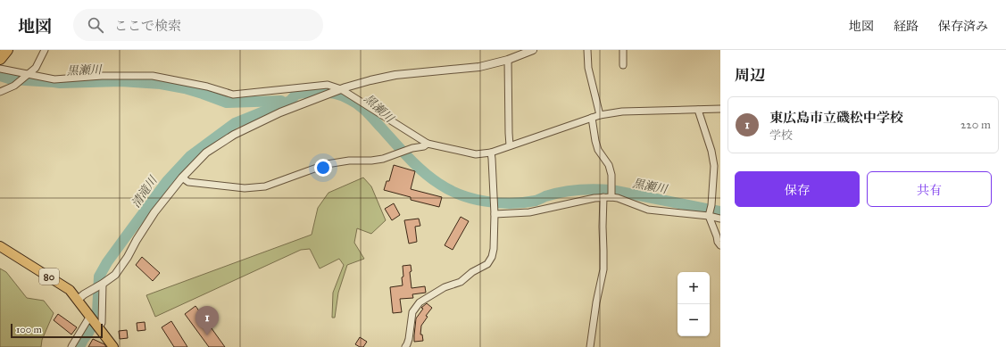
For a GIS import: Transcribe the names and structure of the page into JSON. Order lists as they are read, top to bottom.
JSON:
{
  "streets": {
    "main road": ["80"]
  },
  "water": ["黒瀬川", "清滝川"],
  "scale_bar": "100 m",
  "page": {
    "header": "地図",
    "search": "ここで検索",
    "nav": ["地図", "経路", "保存済み"],
    "heading": "周辺",
    "list": [
      {
        "mark": "1",
        "name": "東広島市立磯松中学校",
        "note": "学校",
        "value": "220 m"
      }
    ],
    "buttons": ["保存", "共有"],
    "map_buttons": ["+", "−"],
    "pins": "1",
    "scale": "100 m"
  }
}
